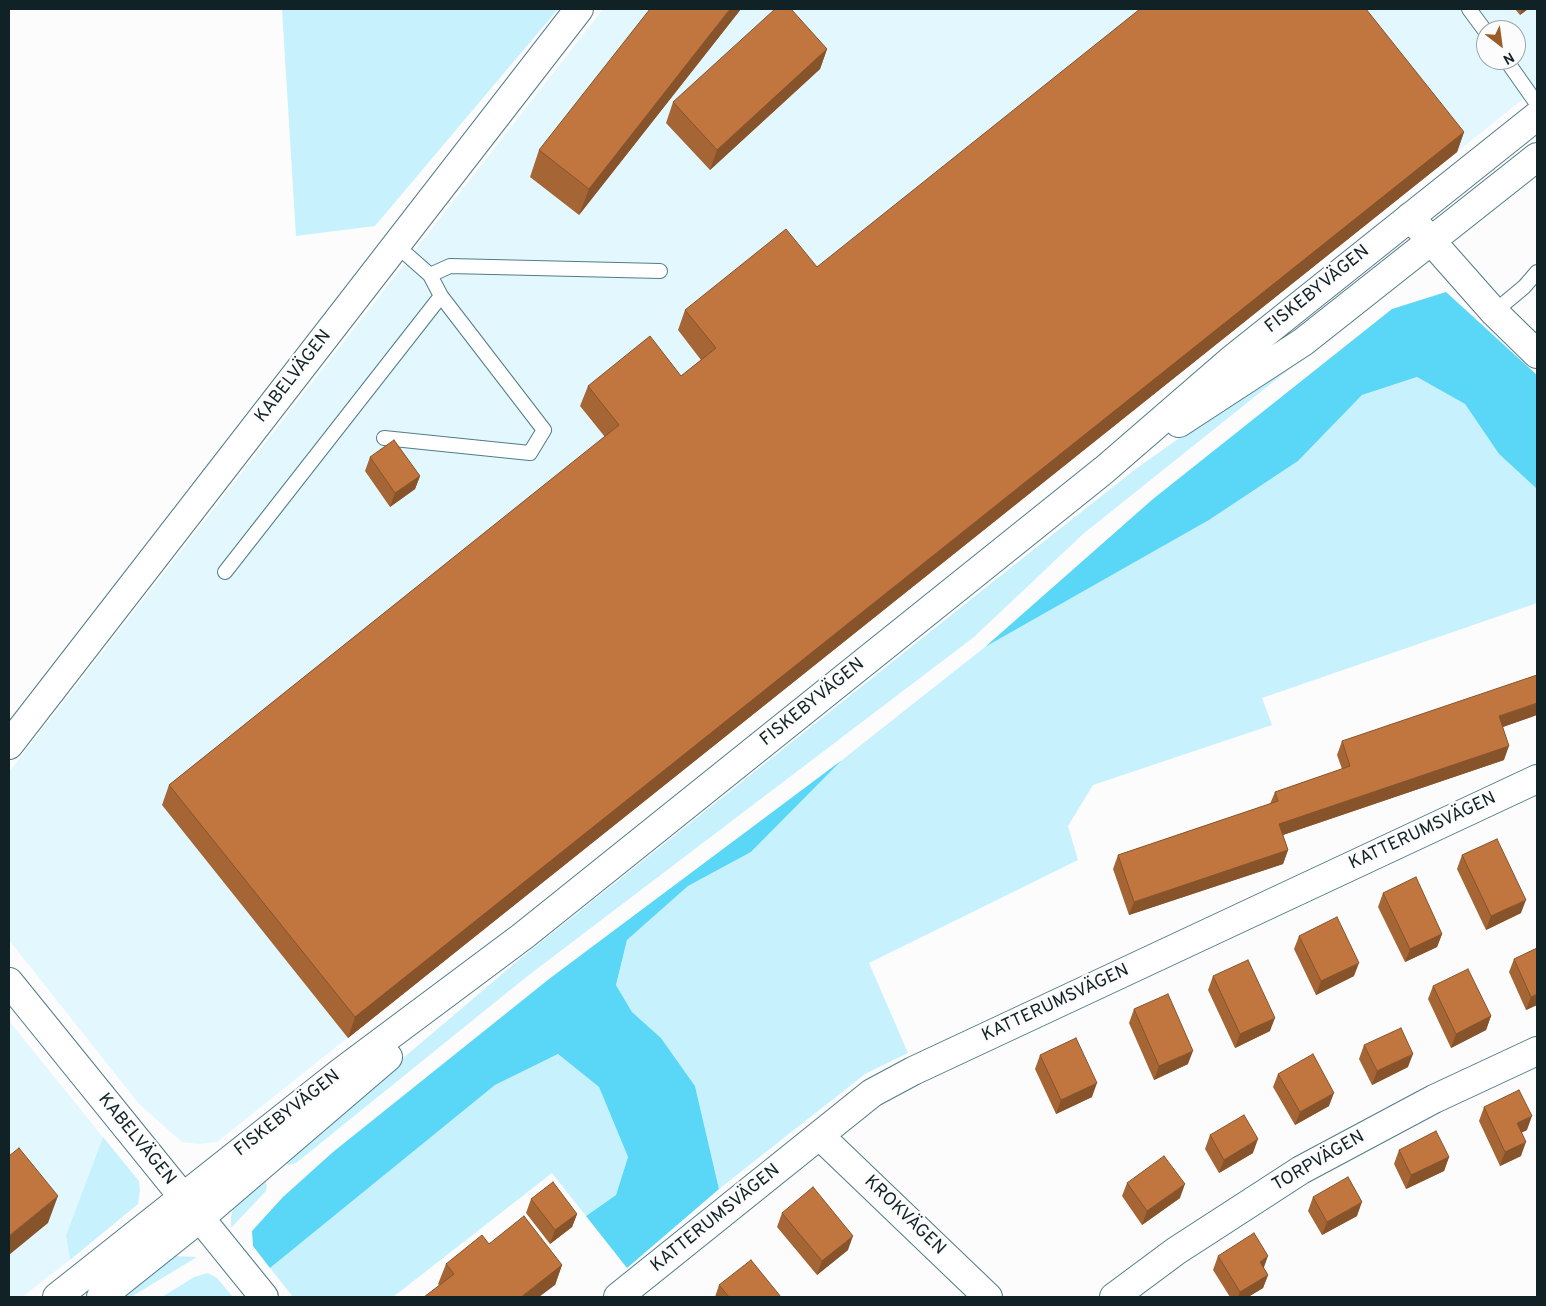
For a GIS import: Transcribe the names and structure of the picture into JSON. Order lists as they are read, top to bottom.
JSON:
{
  "streets": {
    "street": [
      "FISKEBYVÄGEN",
      "KABELVÄGEN",
      "KATTERUMSVÄGEN",
      "TORPVÄGEN",
      "KROKVÄGEN"
    ]
  },
  "crossings": [
    ["FISKEBYVÄGEN", "KABELVÄGEN"],
    ["KATTERUMSVÄGEN", "KROKVÄGEN"]
  ],
  "north": "bottom right"
}
